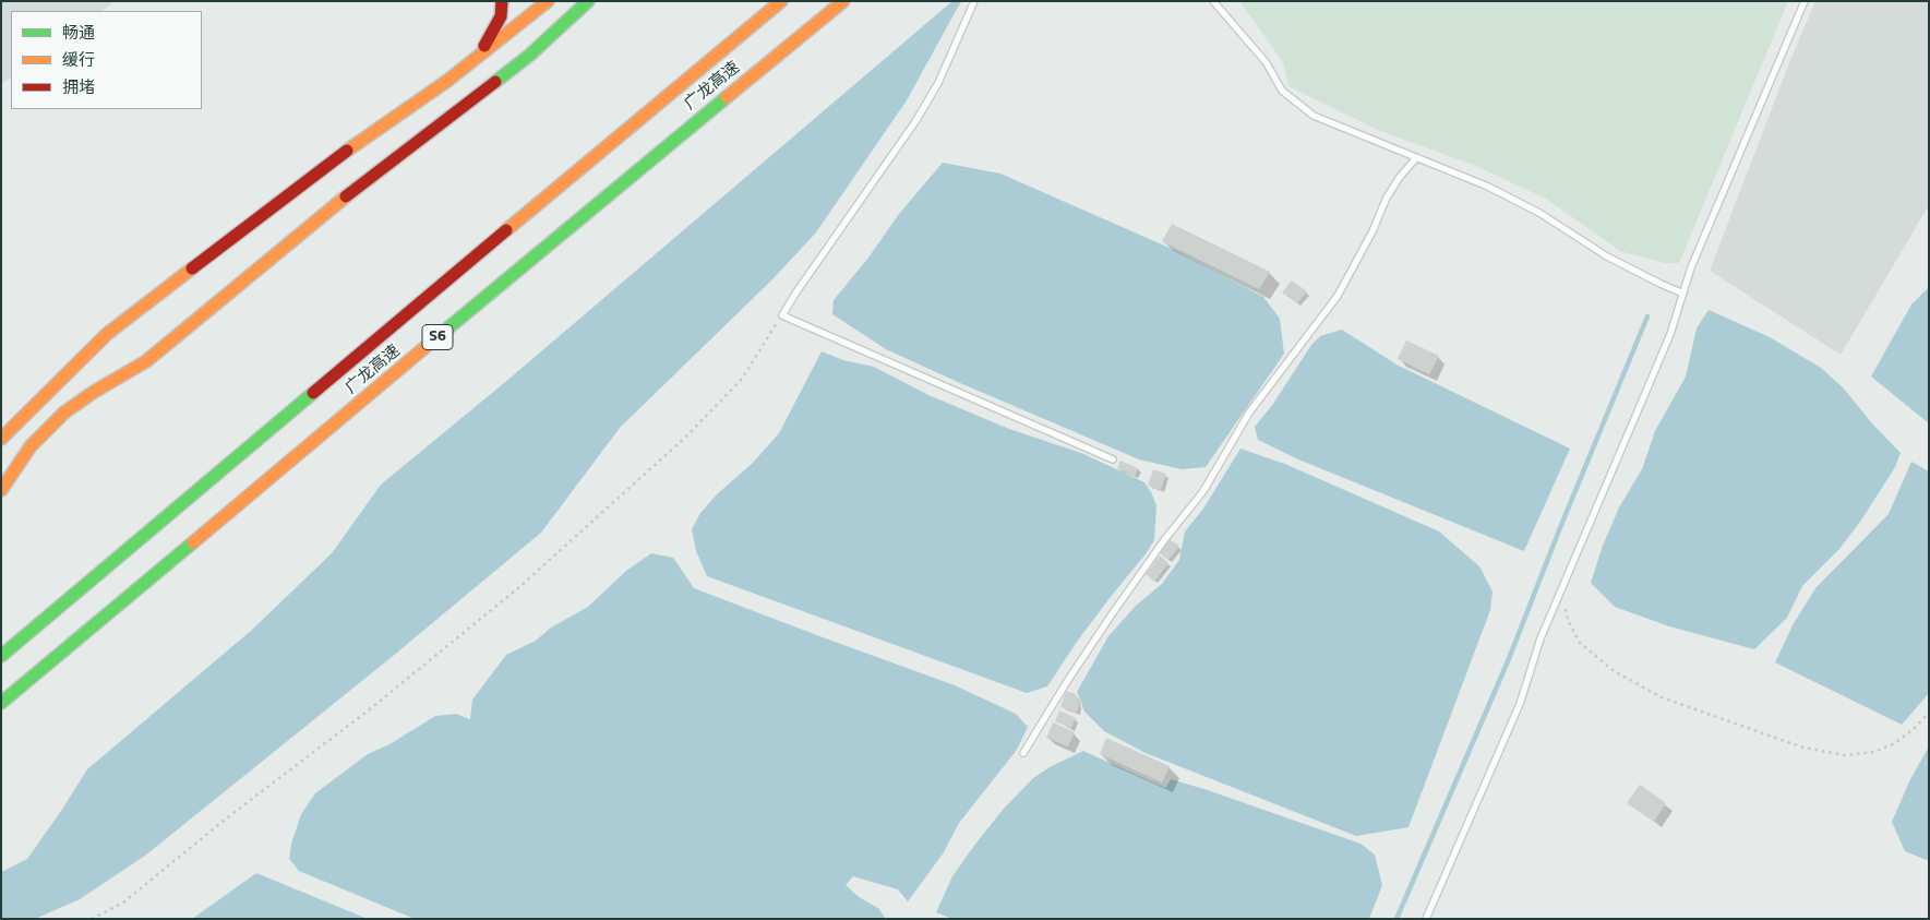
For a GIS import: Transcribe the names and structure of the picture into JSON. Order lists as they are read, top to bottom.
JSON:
{
  "streets": {
    "highway": ["广龙高速", "S6"]
  },
  "legend": ["畅通", "缓行", "拥堵"]
}
